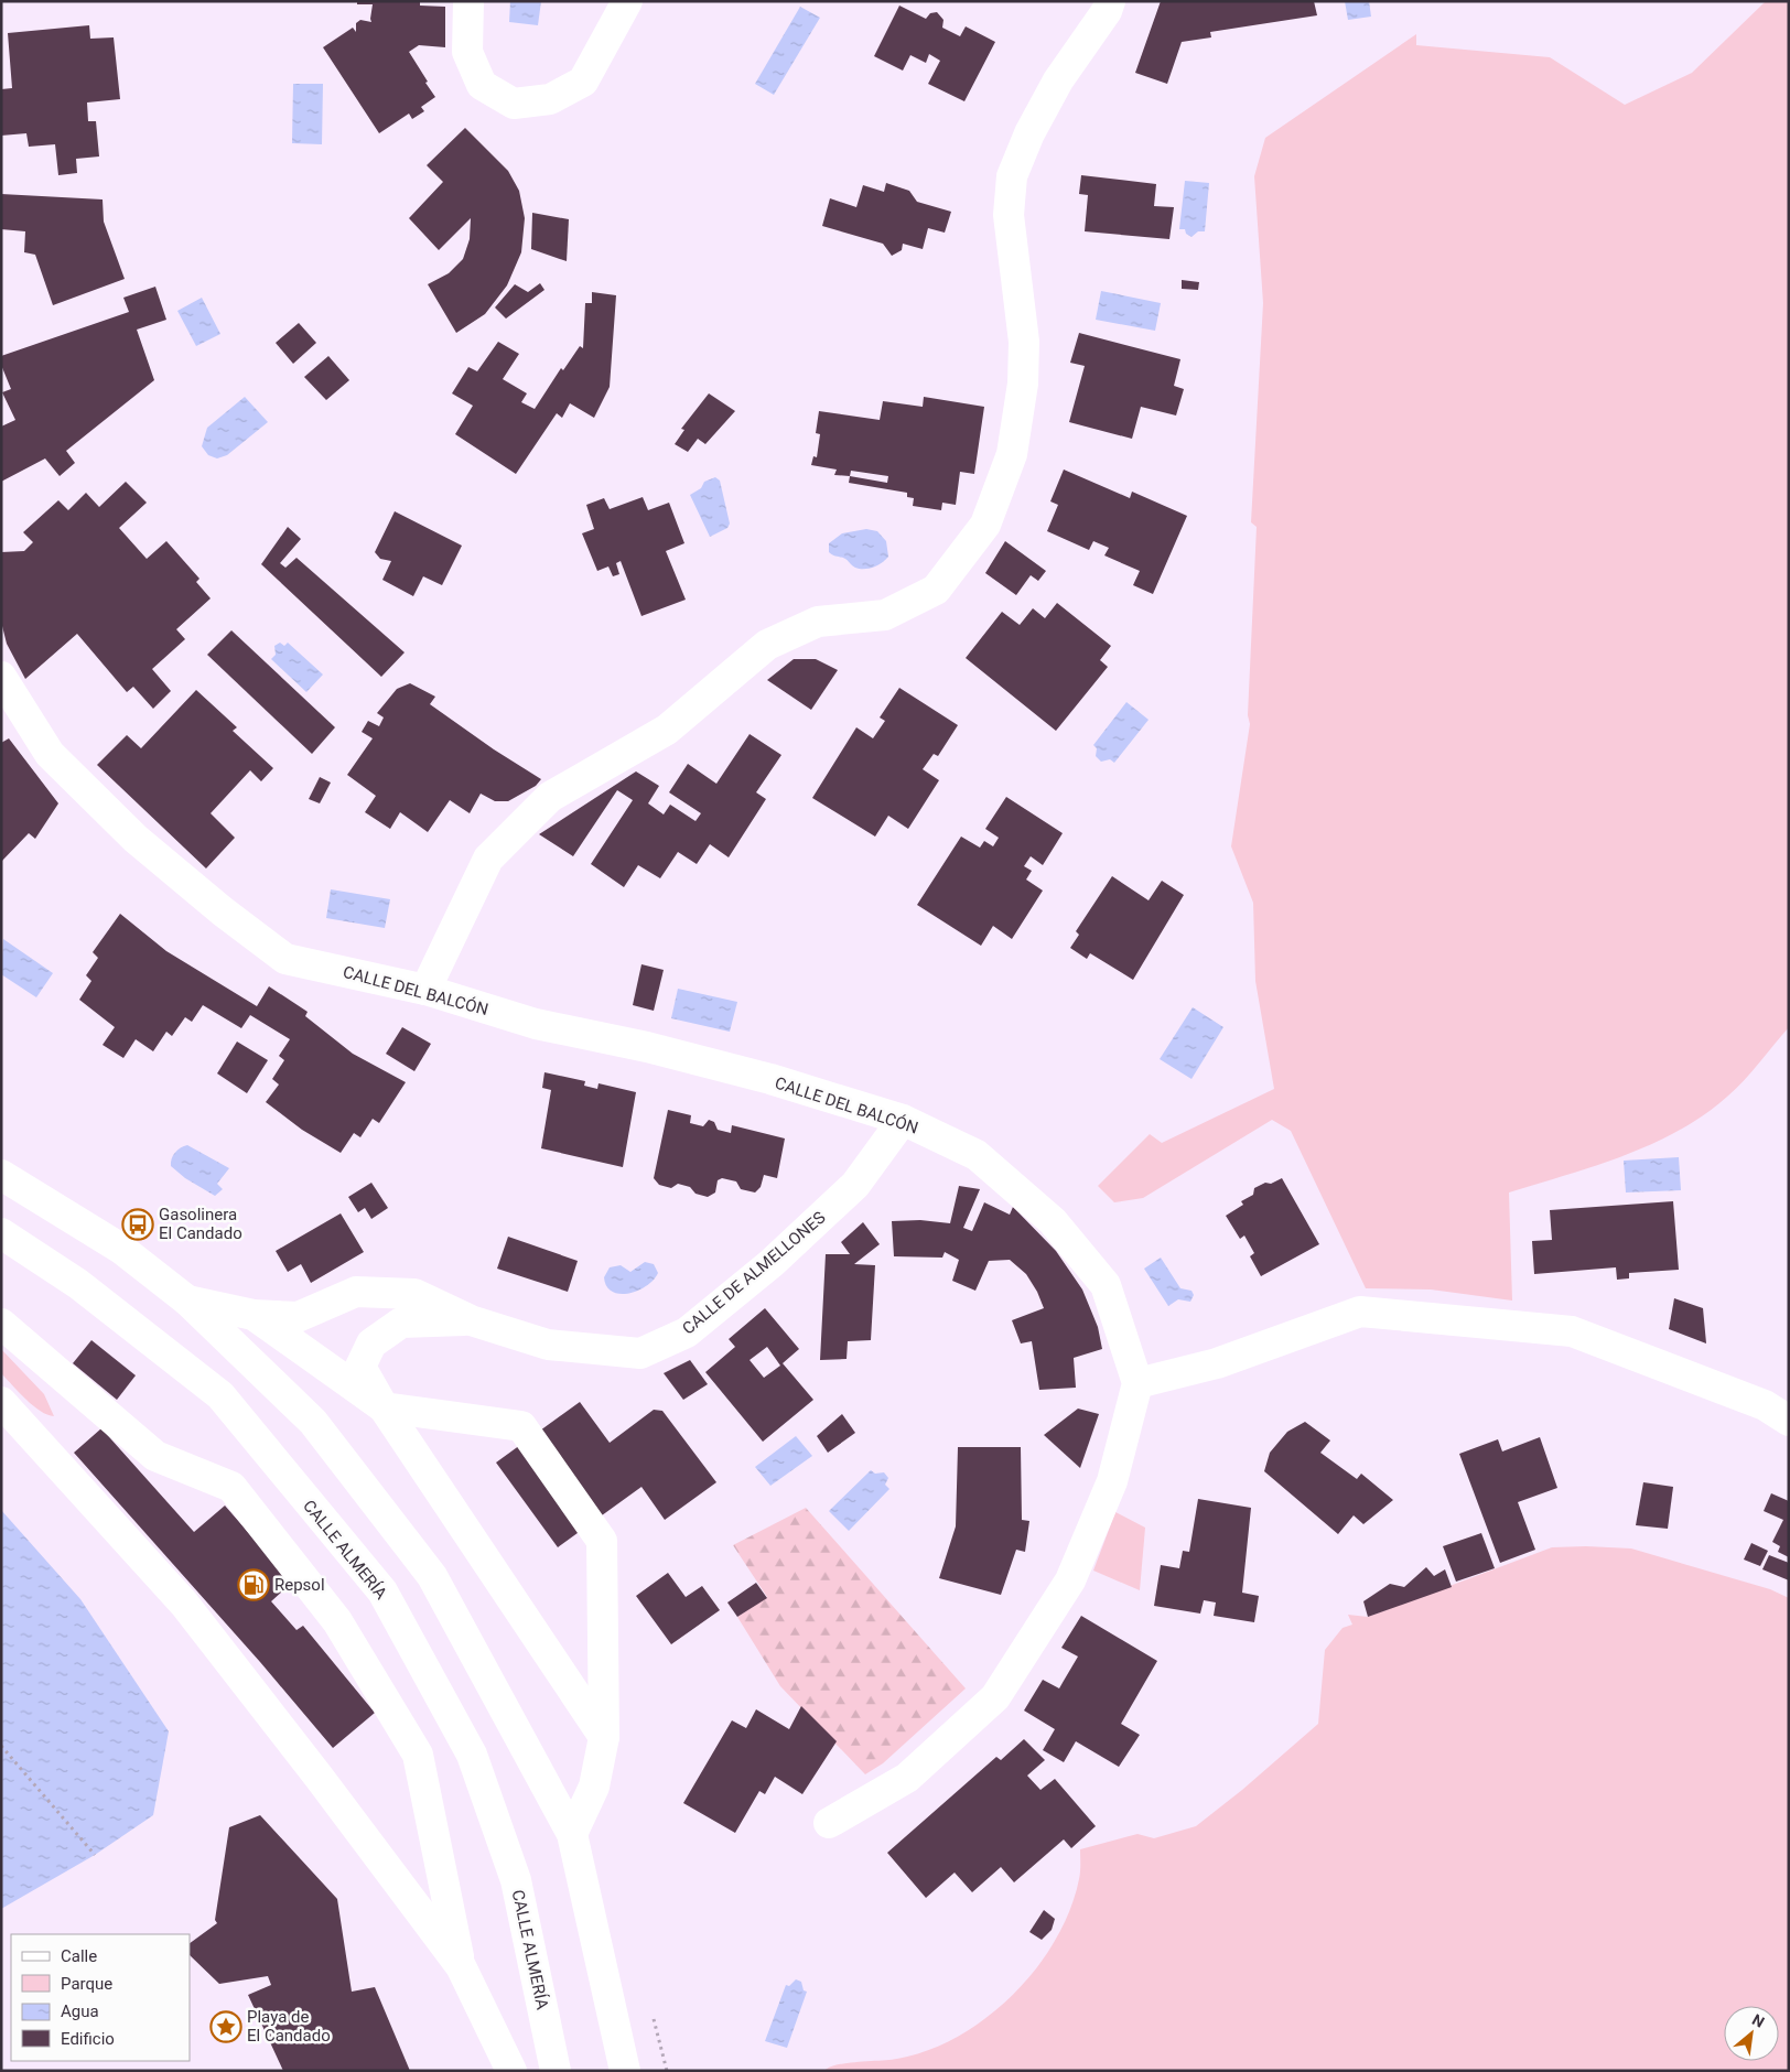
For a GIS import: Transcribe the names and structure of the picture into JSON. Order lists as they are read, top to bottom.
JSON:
{
  "streets": {
    "street": ["CALLE DEL BALCÓN", "CALLE DE ALMELLONES", "CALLE ALMERÍA"]
  },
  "crossings": [
    ["CALLE DEL BALCÓN", "CALLE DE ALMELLONES"]
  ],
  "places": {
    "bus stop": ["Gasolinera El Candado"],
    "fuel station": ["Repsol"],
    "place": ["Playa de El Candado"]
  },
  "legend": [
    "Calle",
    "Parque",
    "Agua",
    "Edificio"
  ],
  "north": "top right"
}
